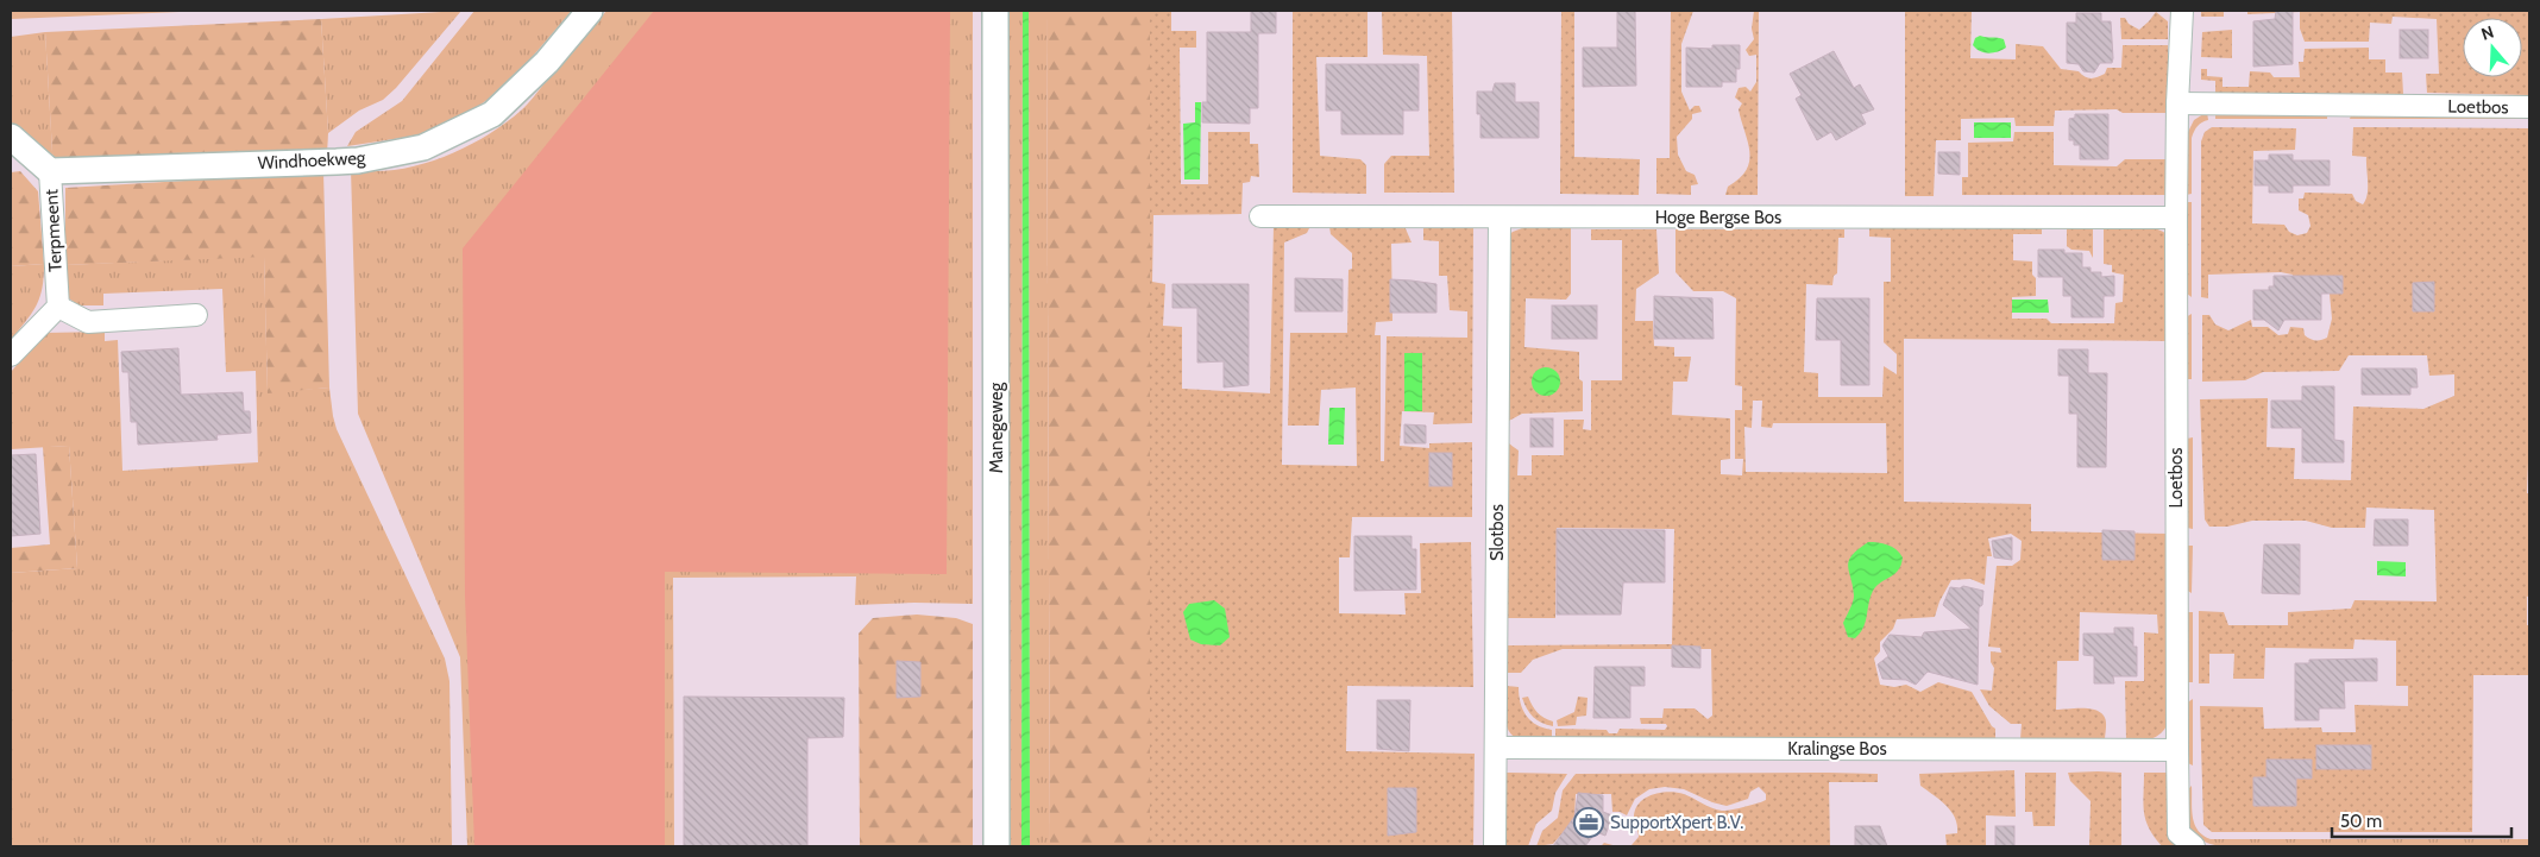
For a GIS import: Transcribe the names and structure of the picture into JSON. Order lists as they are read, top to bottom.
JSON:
{
  "streets": {
    "street": [
      "Loetbos",
      "Windhoekweg",
      "Hoge Bergse Bos",
      "Terpmeent",
      "Manegeweg",
      "Slotbos",
      "Kralingse Bos"
    ]
  },
  "crossings": [
    ["Loetbos", "Hoge Bergse Bos"],
    ["Loetbos", "Kralingse Bos"],
    ["Windhoekweg", "Terpmeent"],
    ["Hoge Bergse Bos", "Slotbos"],
    ["Slotbos", "Kralingse Bos"]
  ],
  "places": {
    "office": ["SupportXpert B.V."]
  },
  "scale_bar": "50 m",
  "north": "top"
}
